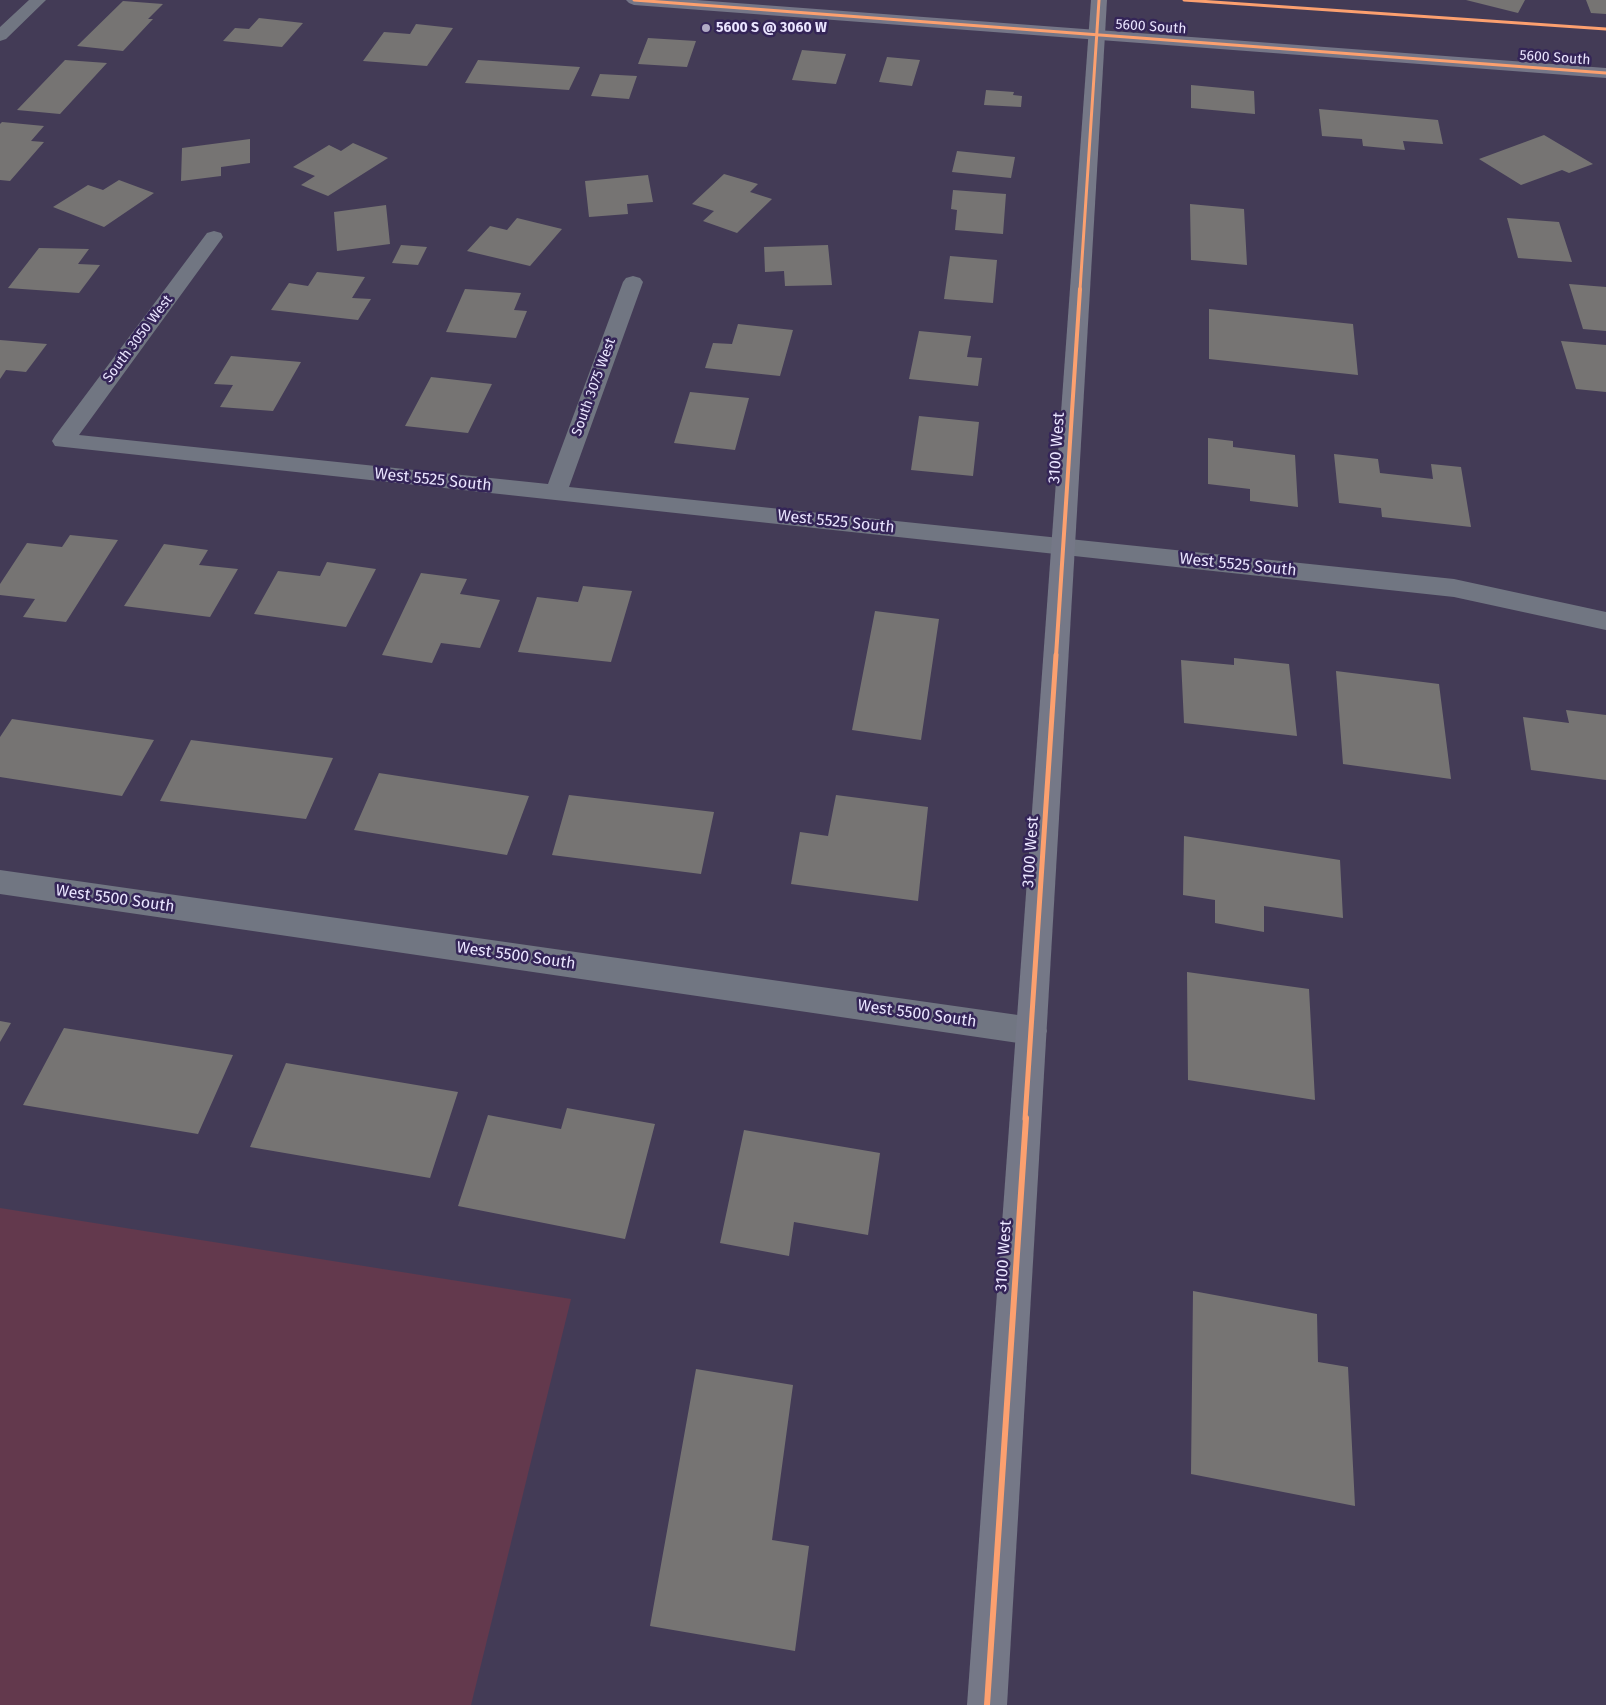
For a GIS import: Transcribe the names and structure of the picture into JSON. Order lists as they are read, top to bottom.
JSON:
{
  "streets": {
    "main road": ["5600 South"],
    "street": [
      "South 3050 West",
      "South 3075 West",
      "3100 West",
      "West 5525 South",
      "West 5500 South"
    ]
  },
  "crossings": [
    ["5600 South", "3100 West"],
    ["South 3050 West", "West 5525 South"],
    ["South 3075 West", "West 5525 South"],
    ["3100 West", "West 5525 South"],
    ["3100 West", "West 5500 South"]
  ],
  "places": ["5600 S @ 3060 W"]
}
